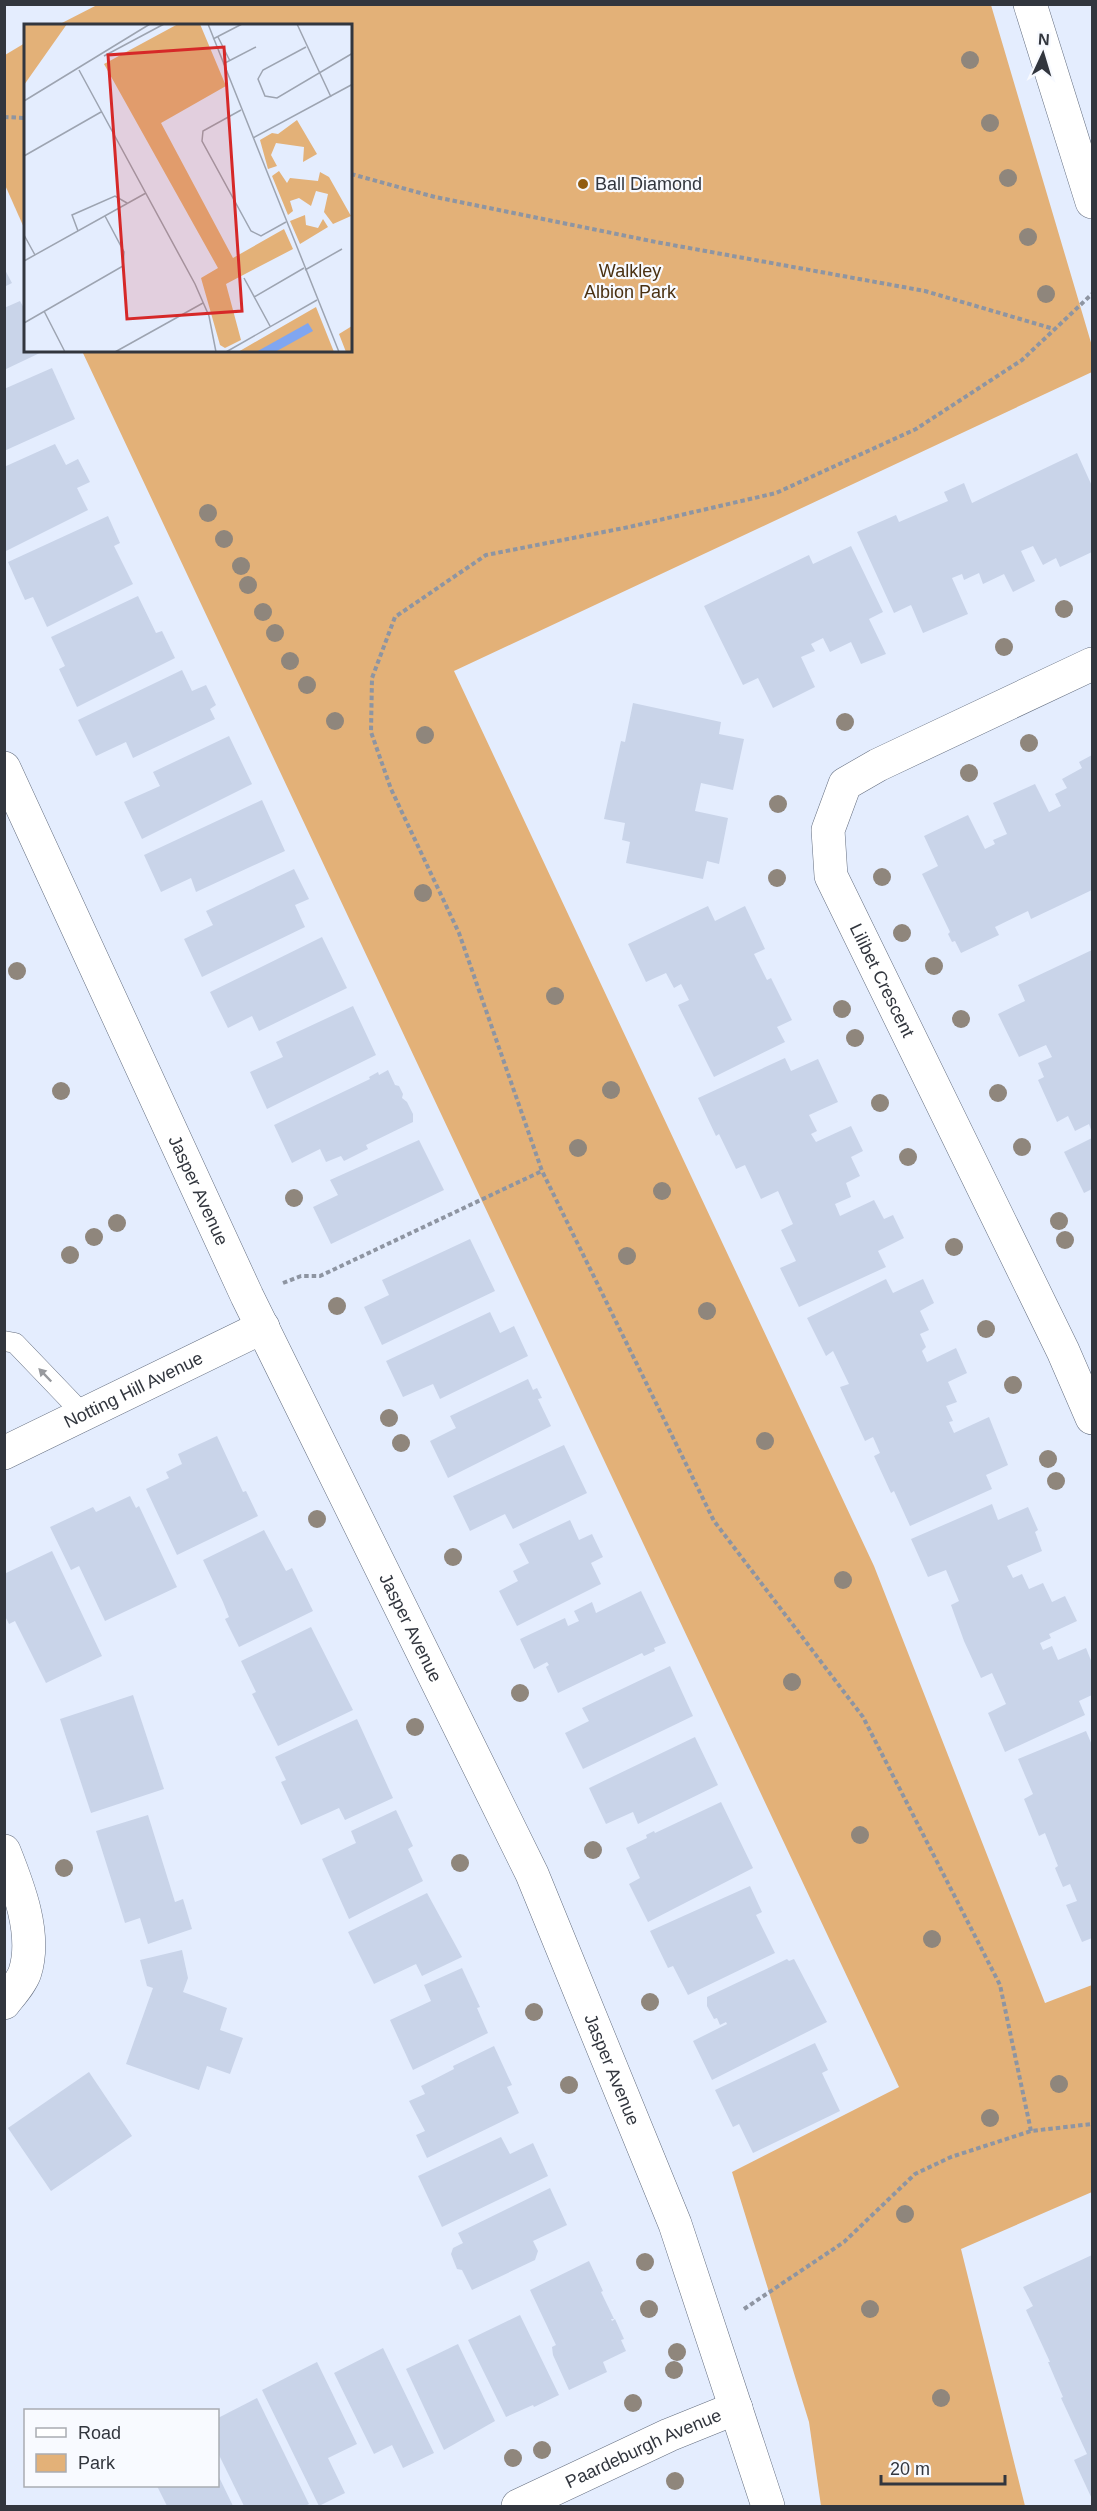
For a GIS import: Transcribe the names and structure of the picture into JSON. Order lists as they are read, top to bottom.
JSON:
{
  "streets": {
    "street": [
      "Lilibet Crescent",
      "Jasper Avenue",
      "Notting Hill Avenue",
      "Paardeburgh Avenue"
    ]
  },
  "crossings": [
    ["Jasper Avenue", "Notting Hill Avenue"],
    ["Jasper Avenue", "Paardeburgh Avenue"]
  ],
  "parks": ["Walkley Albion Park"],
  "places": ["Ball Diamond"],
  "legend": ["Road", "Park"],
  "scale_bar": "20 m",
  "north": "top"
}
